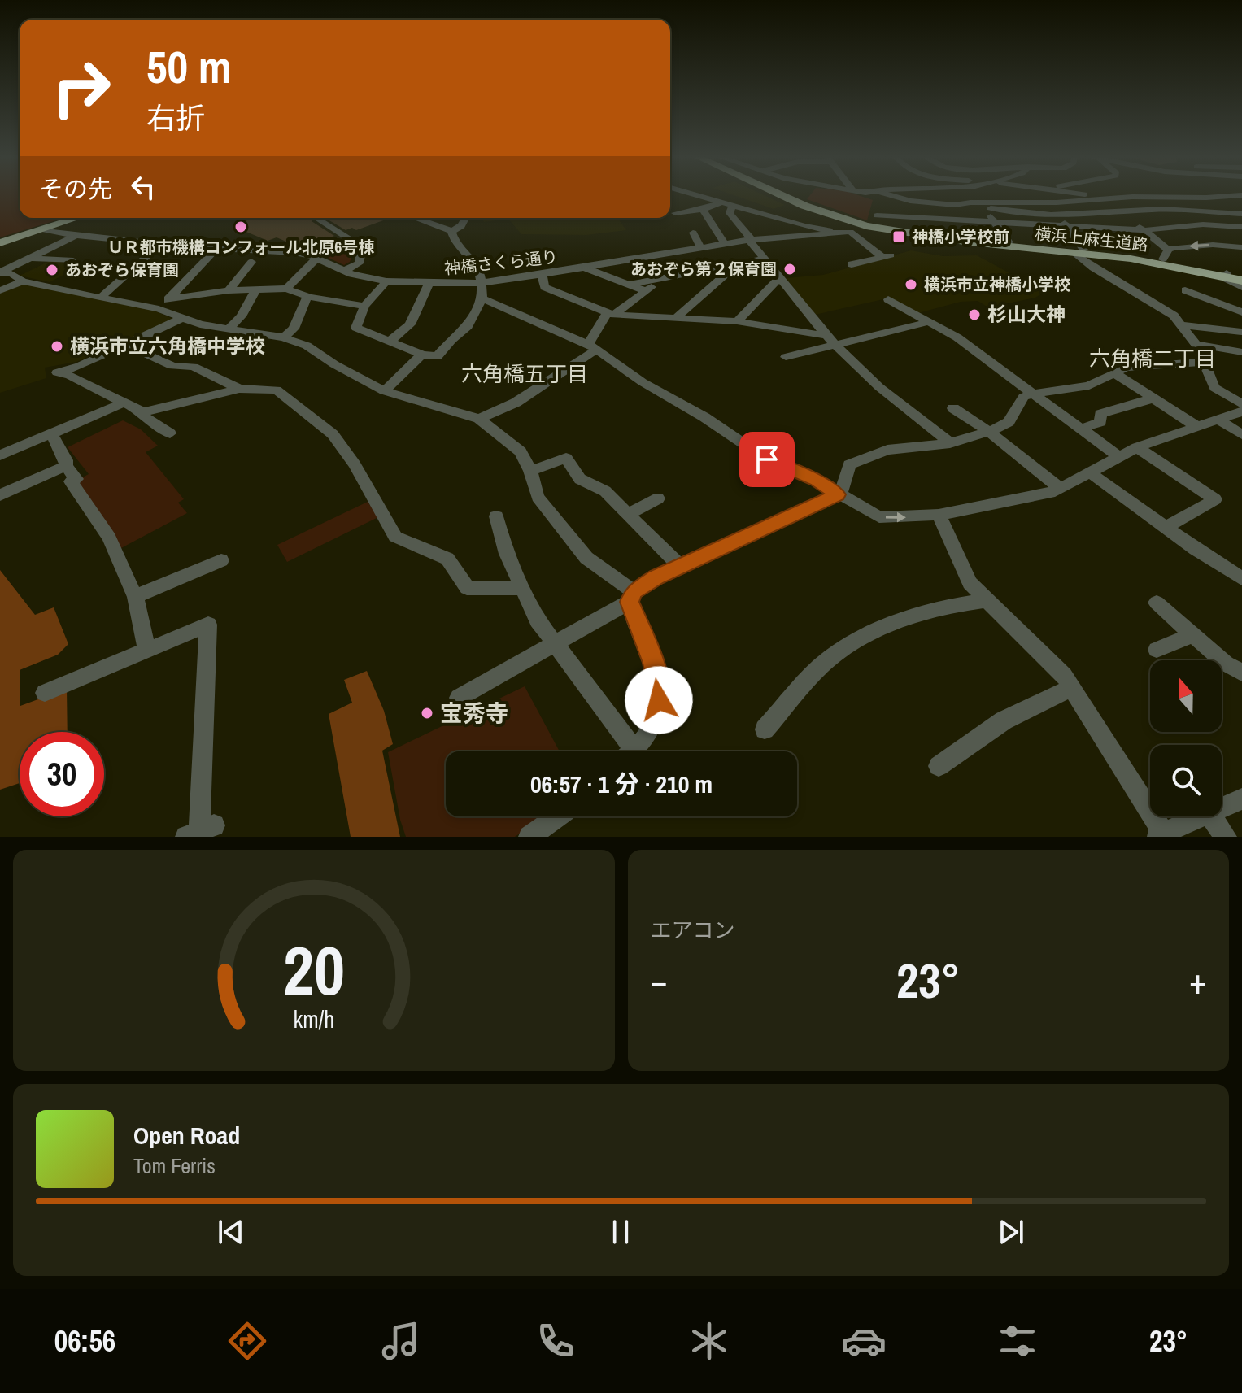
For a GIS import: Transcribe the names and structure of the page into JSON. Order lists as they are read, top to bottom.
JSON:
{
  "streets": {
    "main road": ["横浜上麻生道路"],
    "street": ["神橋さくら通り"]
  },
  "districts": ["六角橋二丁目", "六角橋五丁目"],
  "places": {
    "other": [
      "ＵＲ都市機構コンフォール北原6号棟",
      "あおぞら第２保育園",
      "あおぞら保育園",
      "横浜市立神橋小学校",
      "杉山大神",
      "横浜市立六角橋中学校",
      "宝秀寺"
    ],
    "transit": ["神橋小学校前"]
  },
  "north": "top",
  "page": {
    "turn": ["50 m", "右折"],
    "then": "その先",
    "limit": "30",
    "trip": "06:57 · 1 分 · 210 m",
    "tile": "エアコン",
    "heat": ["−", "23°", "+"],
    "song": ["Open Road", "Tom Ferris"],
    "tabs": ["06:56", "23°"],
    "gauge": ["20", "km/h"]
  }
}
